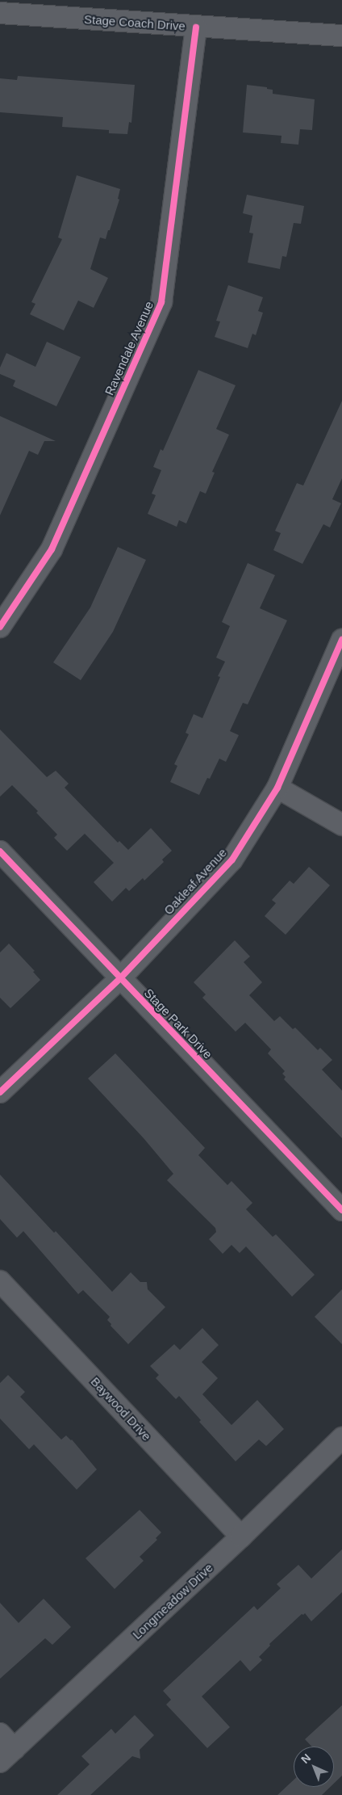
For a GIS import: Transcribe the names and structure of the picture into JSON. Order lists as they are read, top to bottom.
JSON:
{
  "streets": {
    "street": [
      "Stage Coach Drive",
      "Ravendale Avenue",
      "Oakleaf Avenue",
      "Stage Park Drive",
      "Baywood Drive",
      "Longmeadow Drive"
    ]
  },
  "crossings": [
    ["Stage Coach Drive", "Ravendale Avenue"],
    ["Oakleaf Avenue", "Stage Park Drive"],
    ["Baywood Drive", "Longmeadow Drive"]
  ],
  "north": "top left"
}
